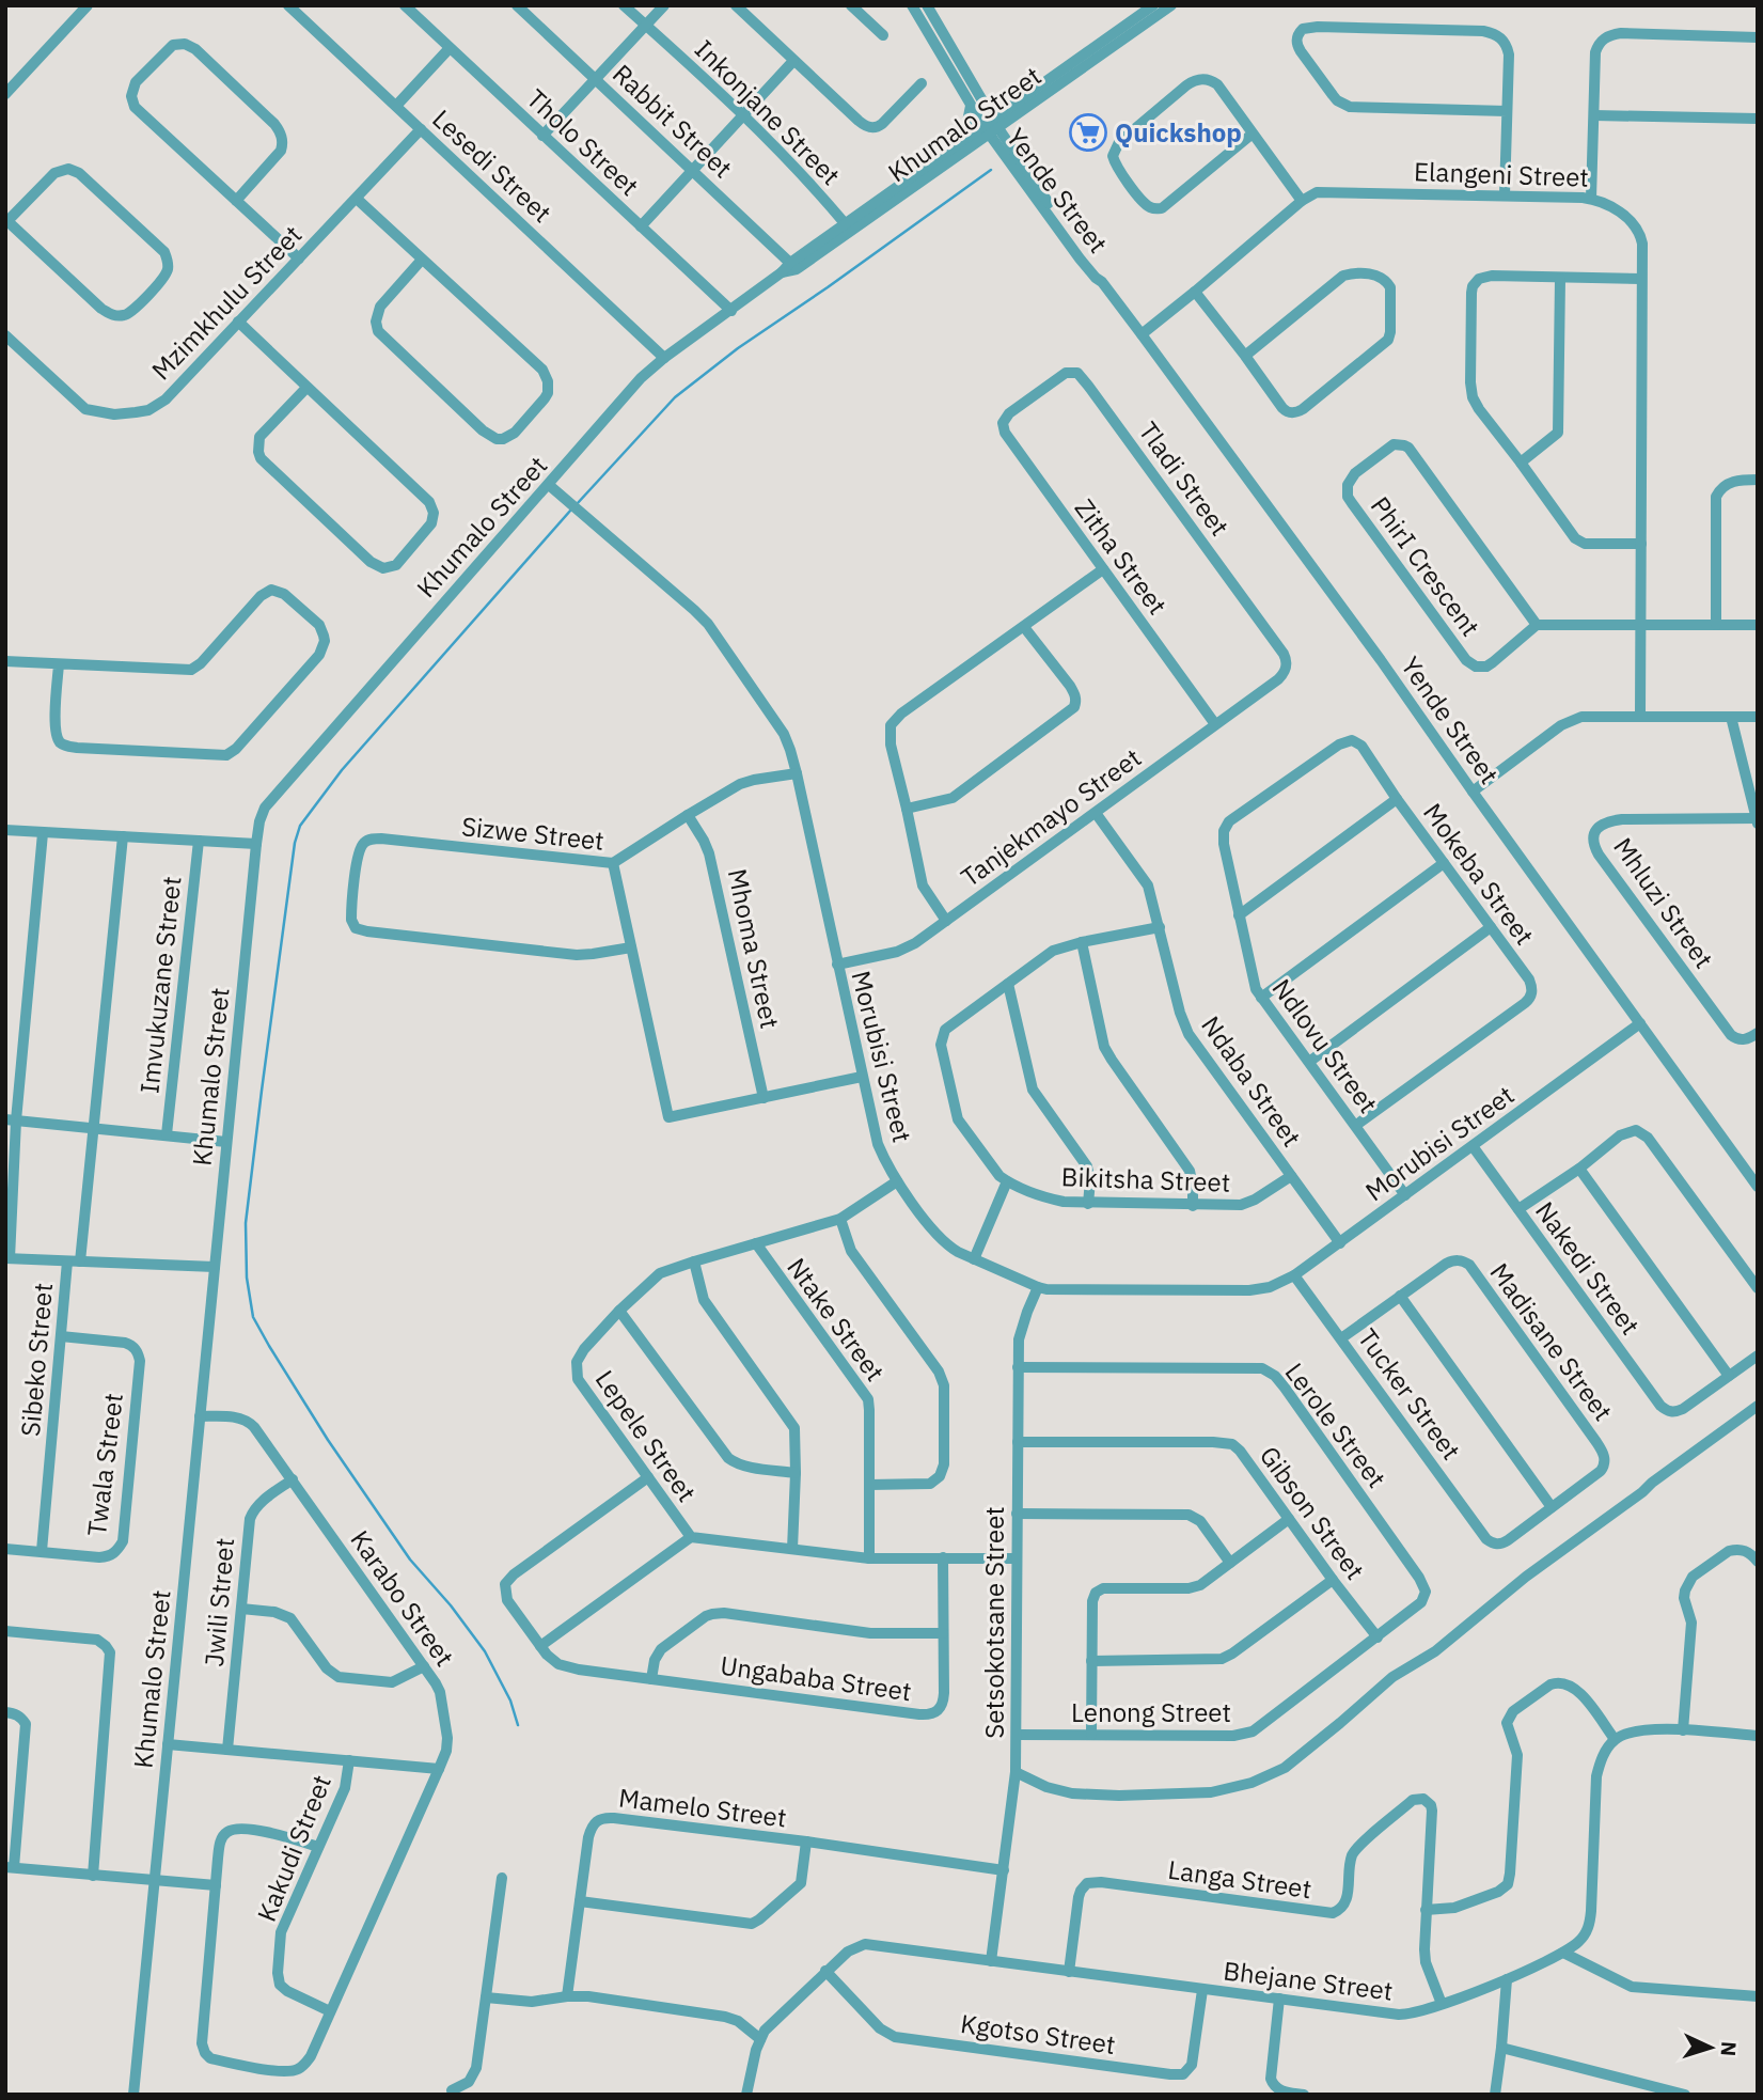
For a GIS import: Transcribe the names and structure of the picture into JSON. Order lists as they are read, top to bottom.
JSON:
{
  "streets": {
    "street": [
      "Inkonjane Street",
      "Rabbit Street",
      "Khumalo Street",
      "Tholo Street",
      "Lesedi Street",
      "Elangeni Street",
      "Yende Street",
      "Mzimkhulu Street",
      "Tladi Street",
      "Zitha Street",
      "PhirI Crescent",
      "Tanjekmayo Street",
      "Sizwe Street",
      "Mokeba Street",
      "Mhluzi Street",
      "Mhoma Street",
      "Imvukuzane Street",
      "Ndlovu Street",
      "Morubisi Street",
      "Ndaba Street",
      "Bikitsha Street",
      "Nakedi Street",
      "Ntake Street",
      "Madisane Street",
      "Sibeko Street",
      "Tucker Street",
      "Lerole Street",
      "Lepele Street",
      "Twala Street",
      "Gibson Street",
      "Karabo Street",
      "Jwili Street",
      "Setsokotsane Street",
      "Ungababa Street",
      "Lenong Street",
      "Mamelo Street",
      "Kakudi Street",
      "Langa Street",
      "Bhejane Street",
      "Kgotso Street"
    ]
  },
  "crossings": [
    ["Inkonjane Street", "Khumalo Street"],
    ["Rabbit Street", "Khumalo Street"],
    ["Khumalo Street", "Tholo Street"],
    ["Khumalo Street", "Lesedi Street"],
    ["Khumalo Street", "Yende Street"],
    ["Khumalo Street", "Morubisi Street"],
    ["Khumalo Street", "Karabo Street"],
    ["Lesedi Street", "Mzimkhulu Street"],
    ["Elangeni Street", "Yende Street"],
    ["Yende Street", "Morubisi Street"],
    ["Tladi Street", "Zitha Street"],
    ["Tladi Street", "Tanjekmayo Street"],
    ["Zitha Street", "Tanjekmayo Street"],
    ["Tanjekmayo Street", "Morubisi Street"],
    ["Tanjekmayo Street", "Ndaba Street"],
    ["Sizwe Street", "Mhoma Street"],
    ["Mokeba Street", "Ndlovu Street"],
    ["Ndlovu Street", "Morubisi Street"],
    ["Morubisi Street", "Ndaba Street"],
    ["Morubisi Street", "Nakedi Street"],
    ["Morubisi Street", "Tucker Street"],
    ["Morubisi Street", "Lepele Street"],
    ["Morubisi Street", "Setsokotsane Street"],
    ["Ndaba Street", "Bikitsha Street"],
    ["Ntake Street", "Lepele Street"],
    ["Madisane Street", "Tucker Street"],
    ["Sibeko Street", "Twala Street"],
    ["Lerole Street", "Setsokotsane Street"],
    ["Lerole Street", "Lenong Street"],
    ["Lepele Street", "Setsokotsane Street"],
    ["Lepele Street", "Ungababa Street"],
    ["Gibson Street", "Setsokotsane Street"],
    ["Gibson Street", "Lenong Street"],
    ["Karabo Street", "Jwili Street"],
    ["Karabo Street", "Kakudi Street"],
    ["Setsokotsane Street", "Lenong Street"],
    ["Setsokotsane Street", "Mamelo Street"],
    ["Setsokotsane Street", "Bhejane Street"],
    ["Langa Street", "Bhejane Street"],
    ["Bhejane Street", "Kgotso Street"]
  ],
  "places": {
    "supermarket": ["Quickshop"]
  },
  "north": "right"
}
